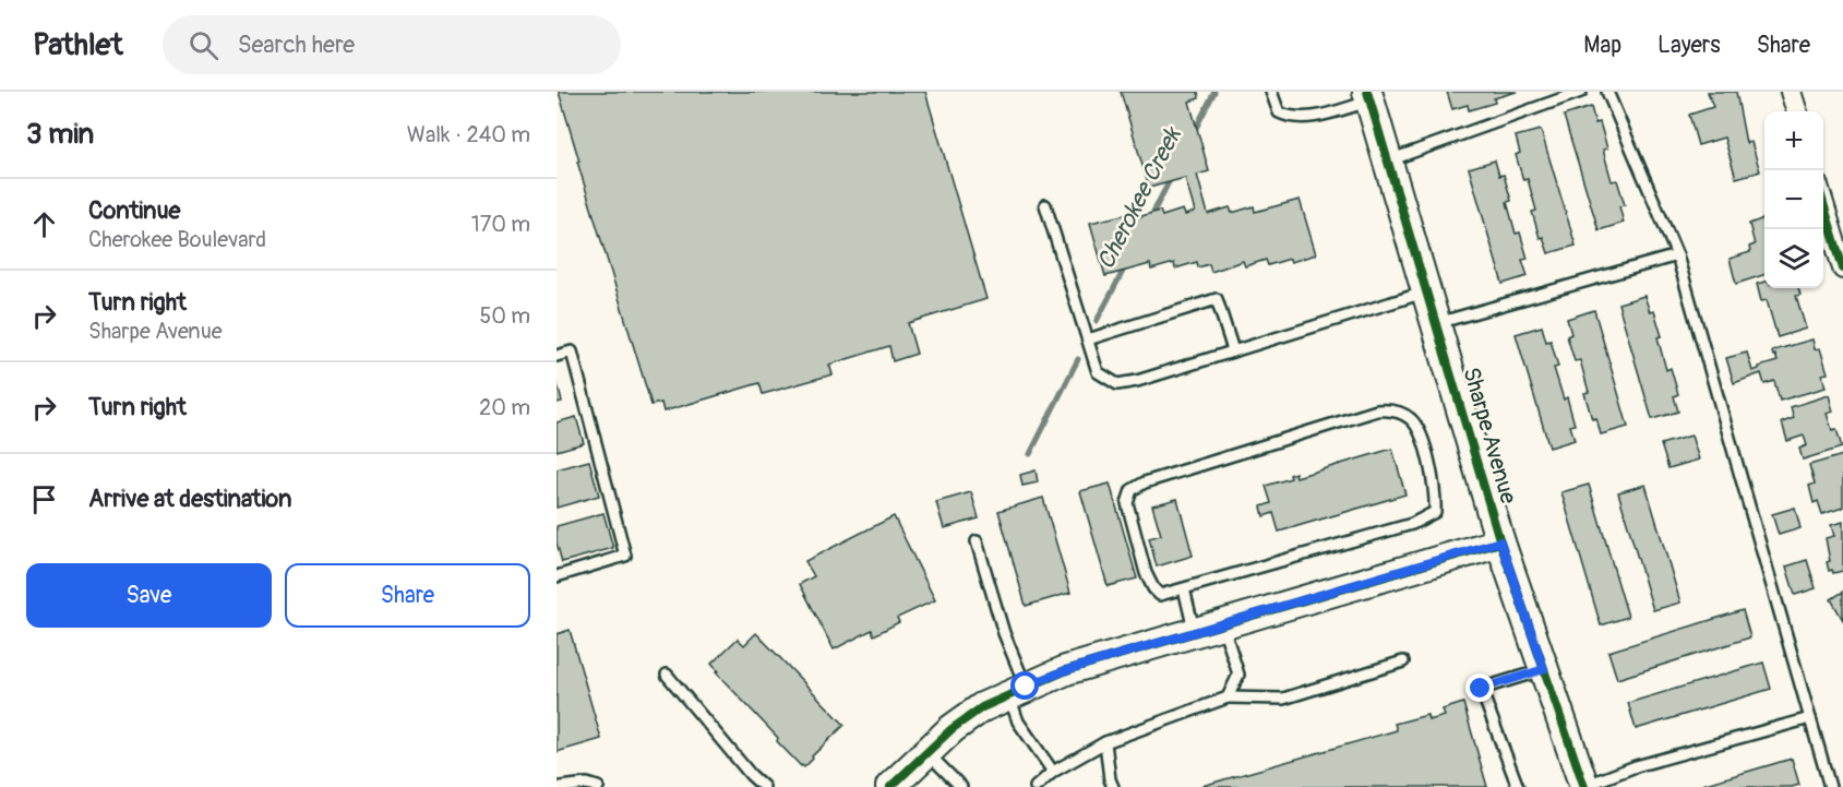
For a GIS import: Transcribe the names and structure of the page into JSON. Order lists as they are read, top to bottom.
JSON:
{
  "streets": {
    "street": ["Sharpe Avenue"]
  },
  "water": ["Cherokee Creek"],
  "page": {
    "header": "Pathlet",
    "search": "Search here",
    "nav": ["Map", "Layers", "Share"],
    "heading": ["3 min", "Walk · 240 m"],
    "map_buttons": ["+", "−"],
    "list": [
      ["Continue", "Cherokee Boulevard", "170 m"],
      ["Turn right", "Sharpe Avenue", "50 m"],
      ["Turn right", "20 m"],
      "Arrive at destination"
    ],
    "buttons": ["Save", "Share"]
  }
}
